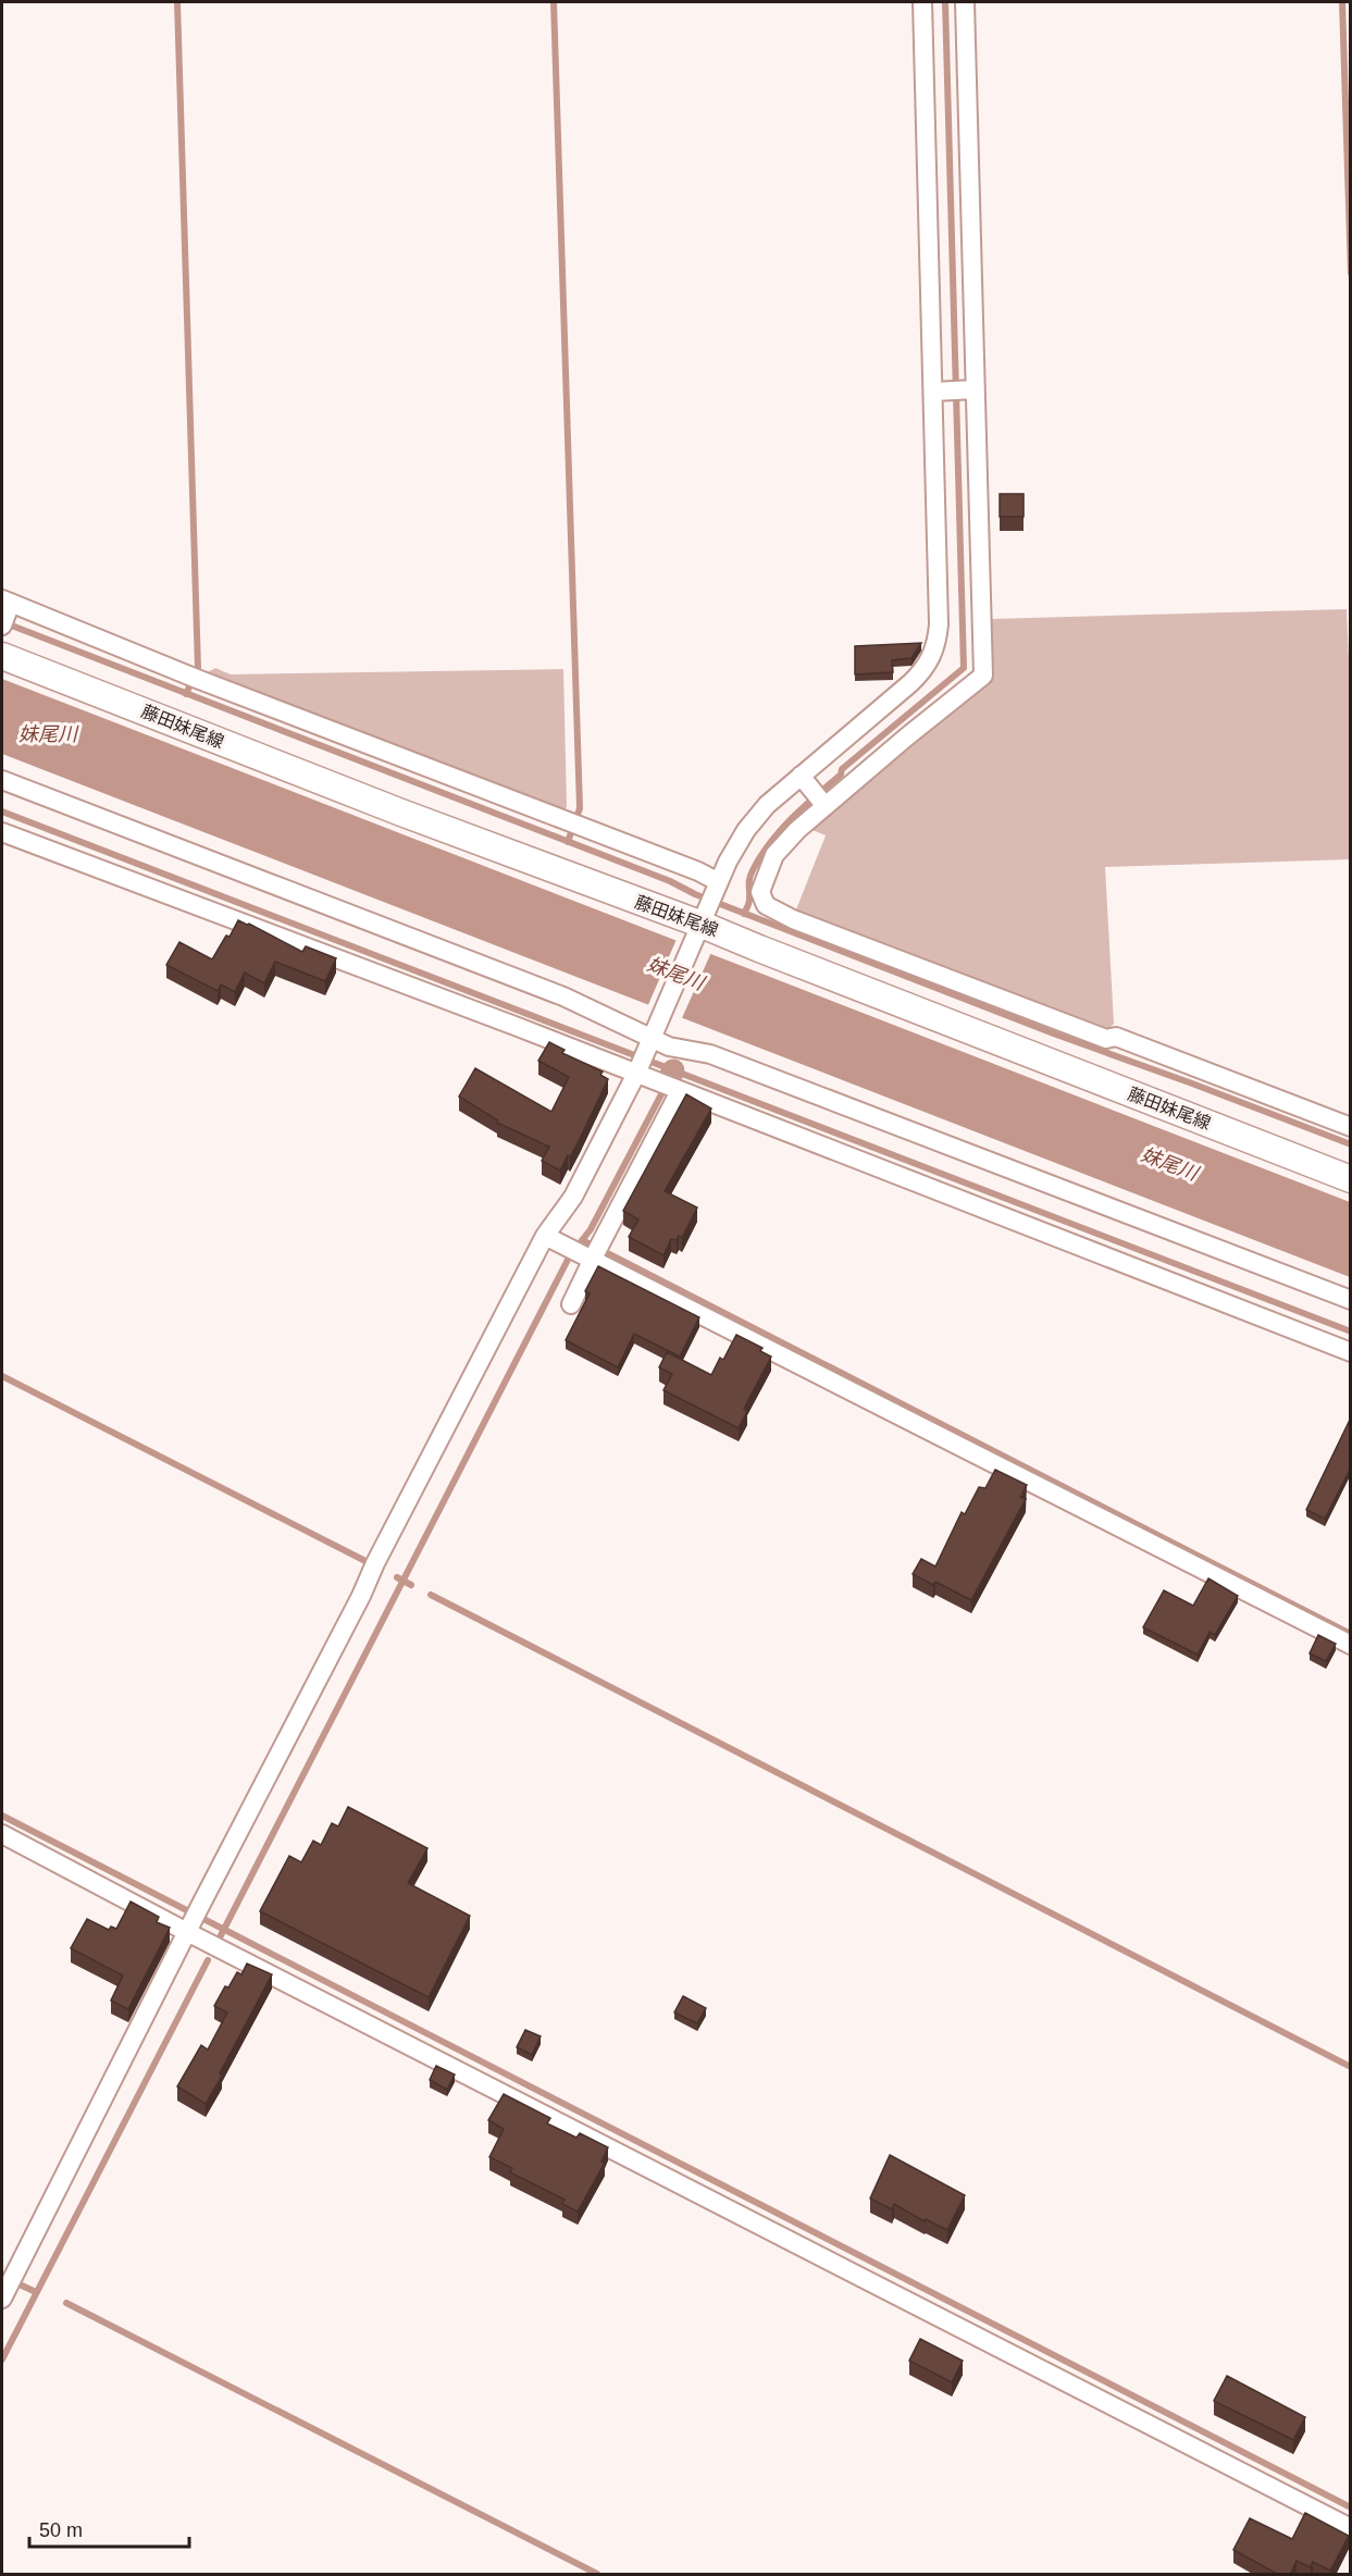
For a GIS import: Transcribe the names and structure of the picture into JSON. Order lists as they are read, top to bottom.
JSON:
{
  "streets": {
    "main road": ["藤田妹尾線"]
  },
  "water": ["妹尾川"],
  "scale_bar": "50 m"
}
